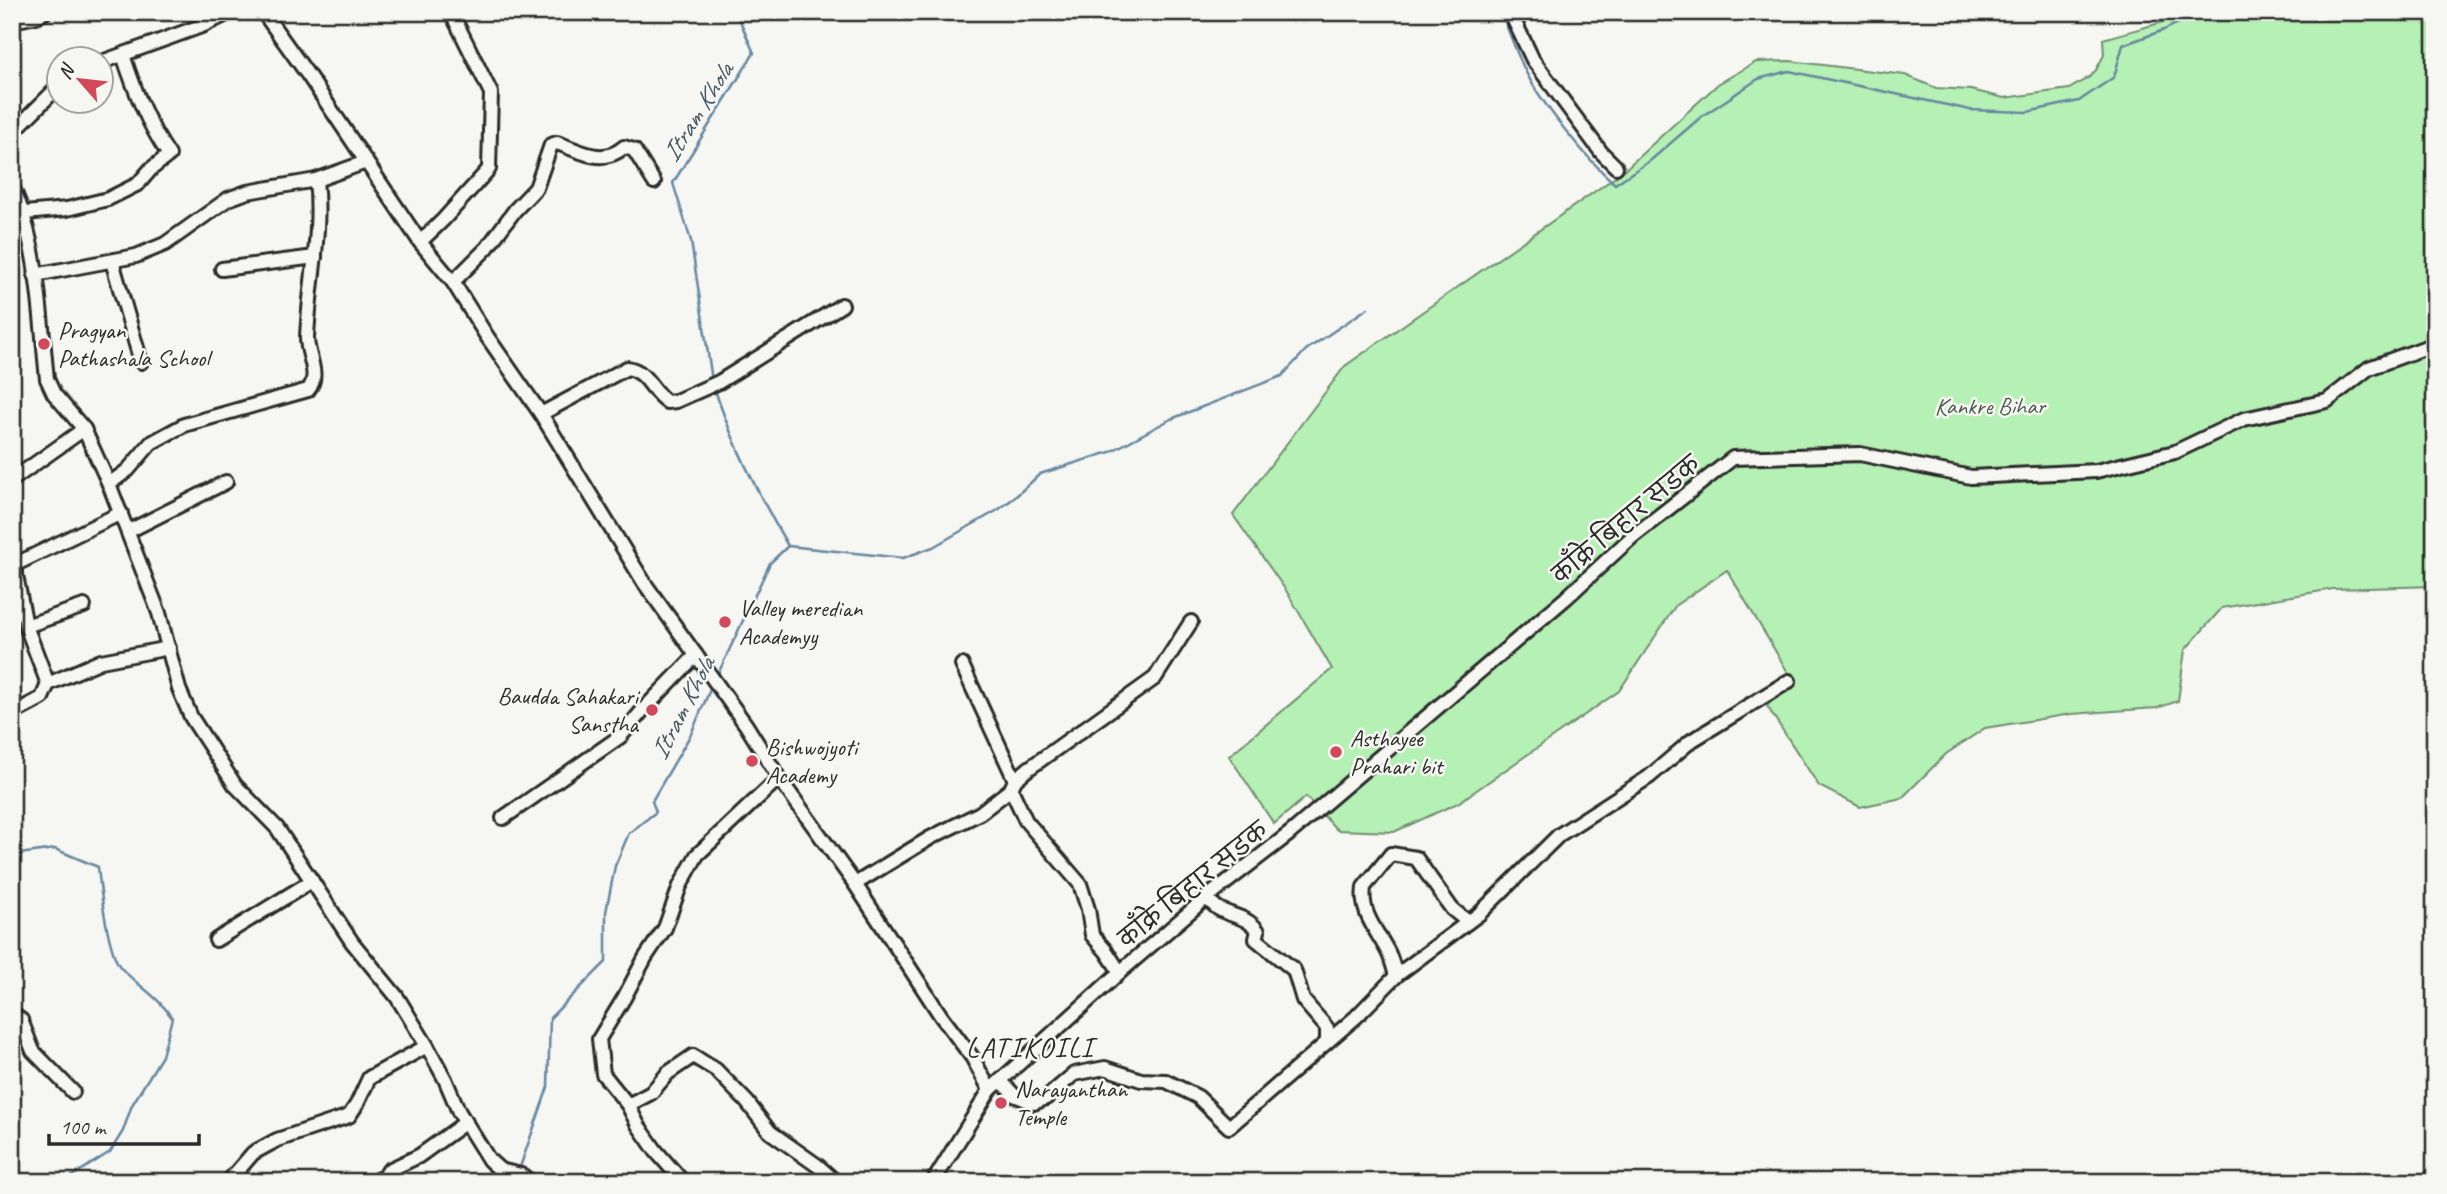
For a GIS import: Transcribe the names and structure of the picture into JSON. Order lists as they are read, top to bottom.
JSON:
{
  "streets": {
    "street": ["काँक्रे बिहार सडक"]
  },
  "districts": ["LATIKOILI"],
  "water": ["Itram Khola"],
  "parks": ["Kankre Bihar"],
  "places": [
    "Pragyan Pathashala School",
    "Valley meredian Academyy",
    "Baudda Sahakari Sanstha",
    "Asthayee Prahari bit",
    "Bishwojyoti Academy",
    "Narayanthan Temple"
  ],
  "scale_bar": "100 m",
  "north": "top left"
}
